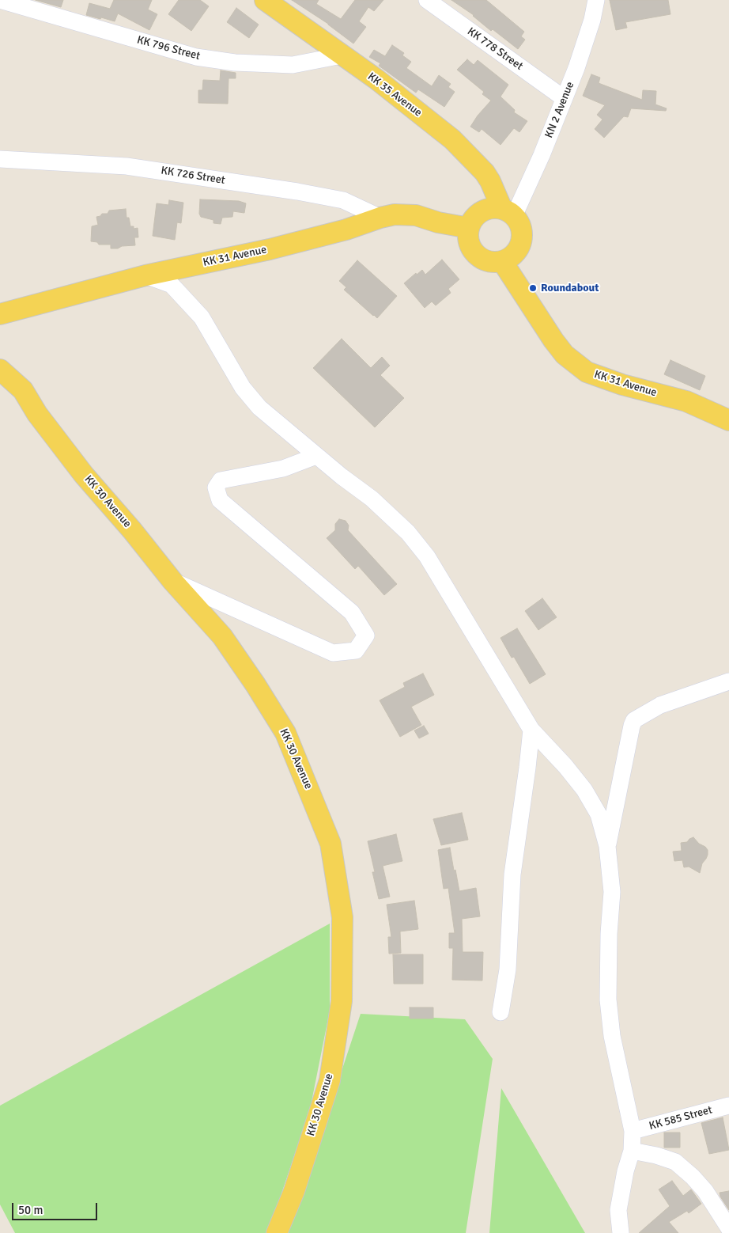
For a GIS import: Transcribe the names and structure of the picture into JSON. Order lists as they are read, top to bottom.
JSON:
{
  "streets": {
    "main road": ["KK 35 Avenue", "KK 31 Avenue", "KK 30 Avenue"],
    "street": [
      "KK 796 Street",
      "KK 778 Street",
      "KN 2 Avenue",
      "KK 726 Street",
      "KK 585 Street"
    ]
  },
  "crossings": [
    ["KK 796 Street", "KK 35 Avenue"],
    ["KK 778 Street", "KN 2 Avenue"],
    ["KK 35 Avenue", "KN 2 Avenue"],
    ["KK 35 Avenue", "KK 31 Avenue"],
    ["KN 2 Avenue", "KK 31 Avenue"],
    ["KK 726 Street", "KK 31 Avenue"]
  ],
  "places": ["Roundabout"],
  "scale_bar": "50 m"
}
